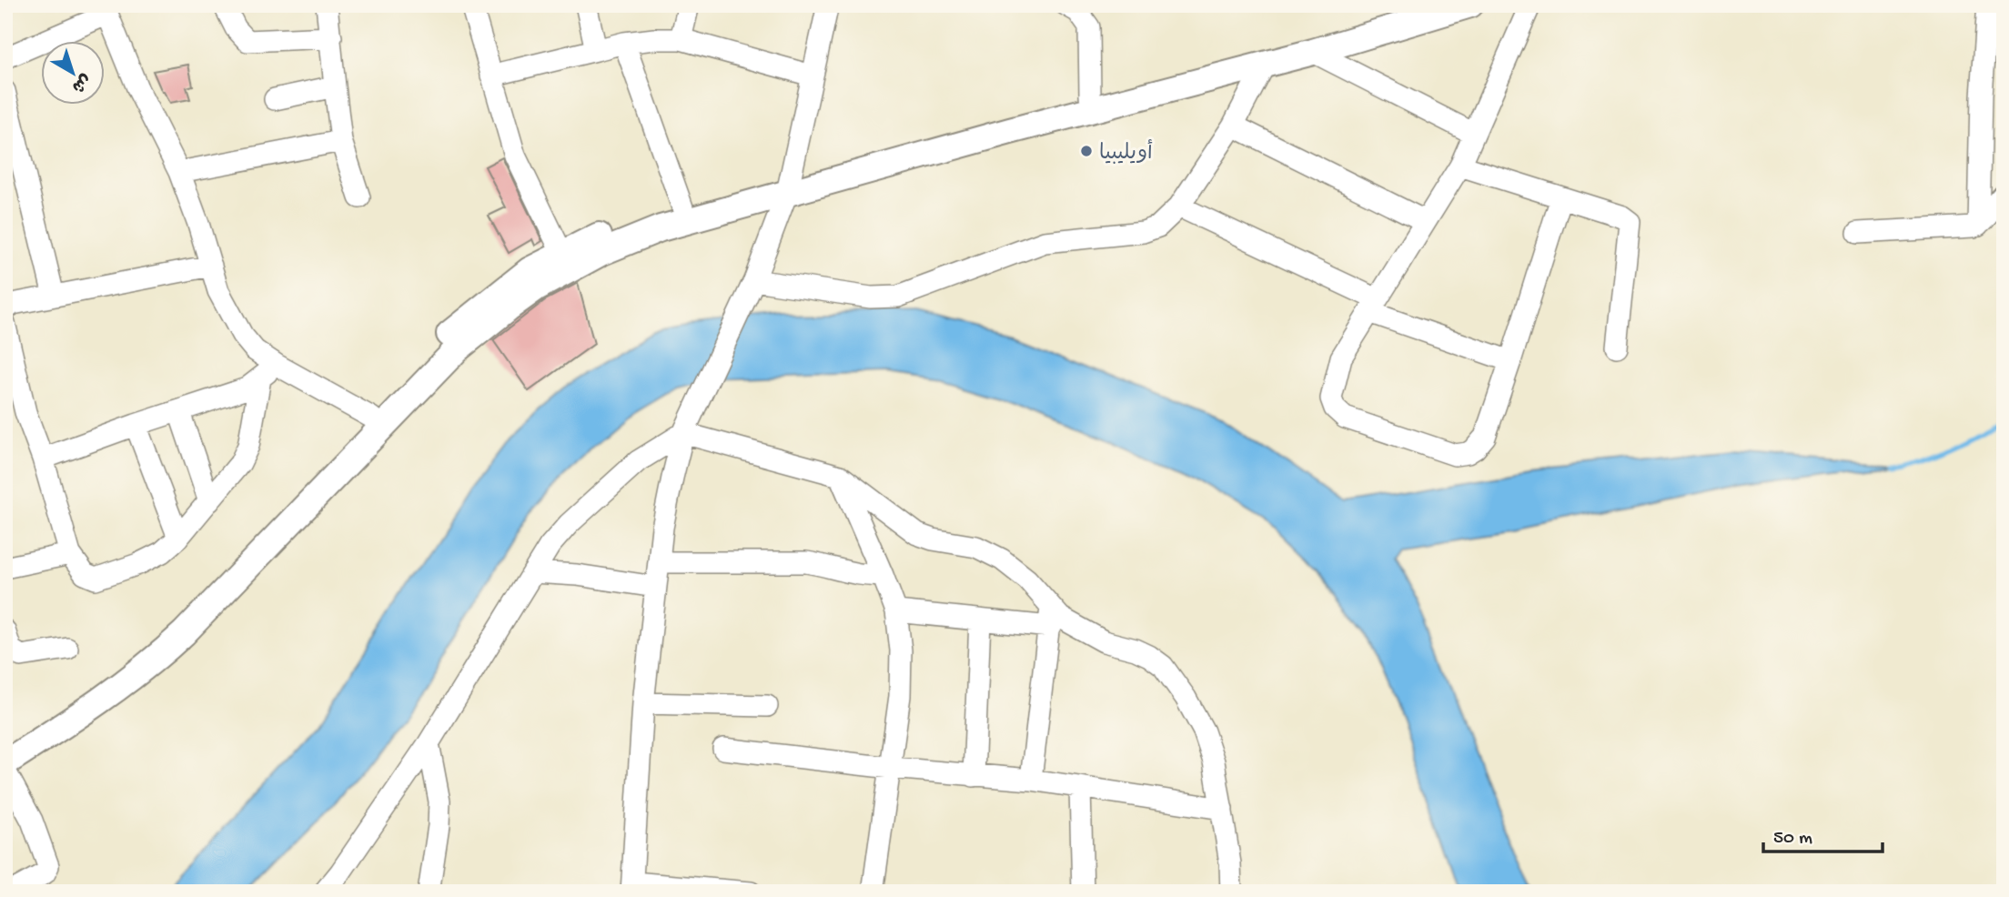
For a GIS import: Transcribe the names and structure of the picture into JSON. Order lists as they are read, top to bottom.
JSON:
{
  "places": ["أويليبيا"],
  "scale_bar": "50 m",
  "north": "bottom right"
}
